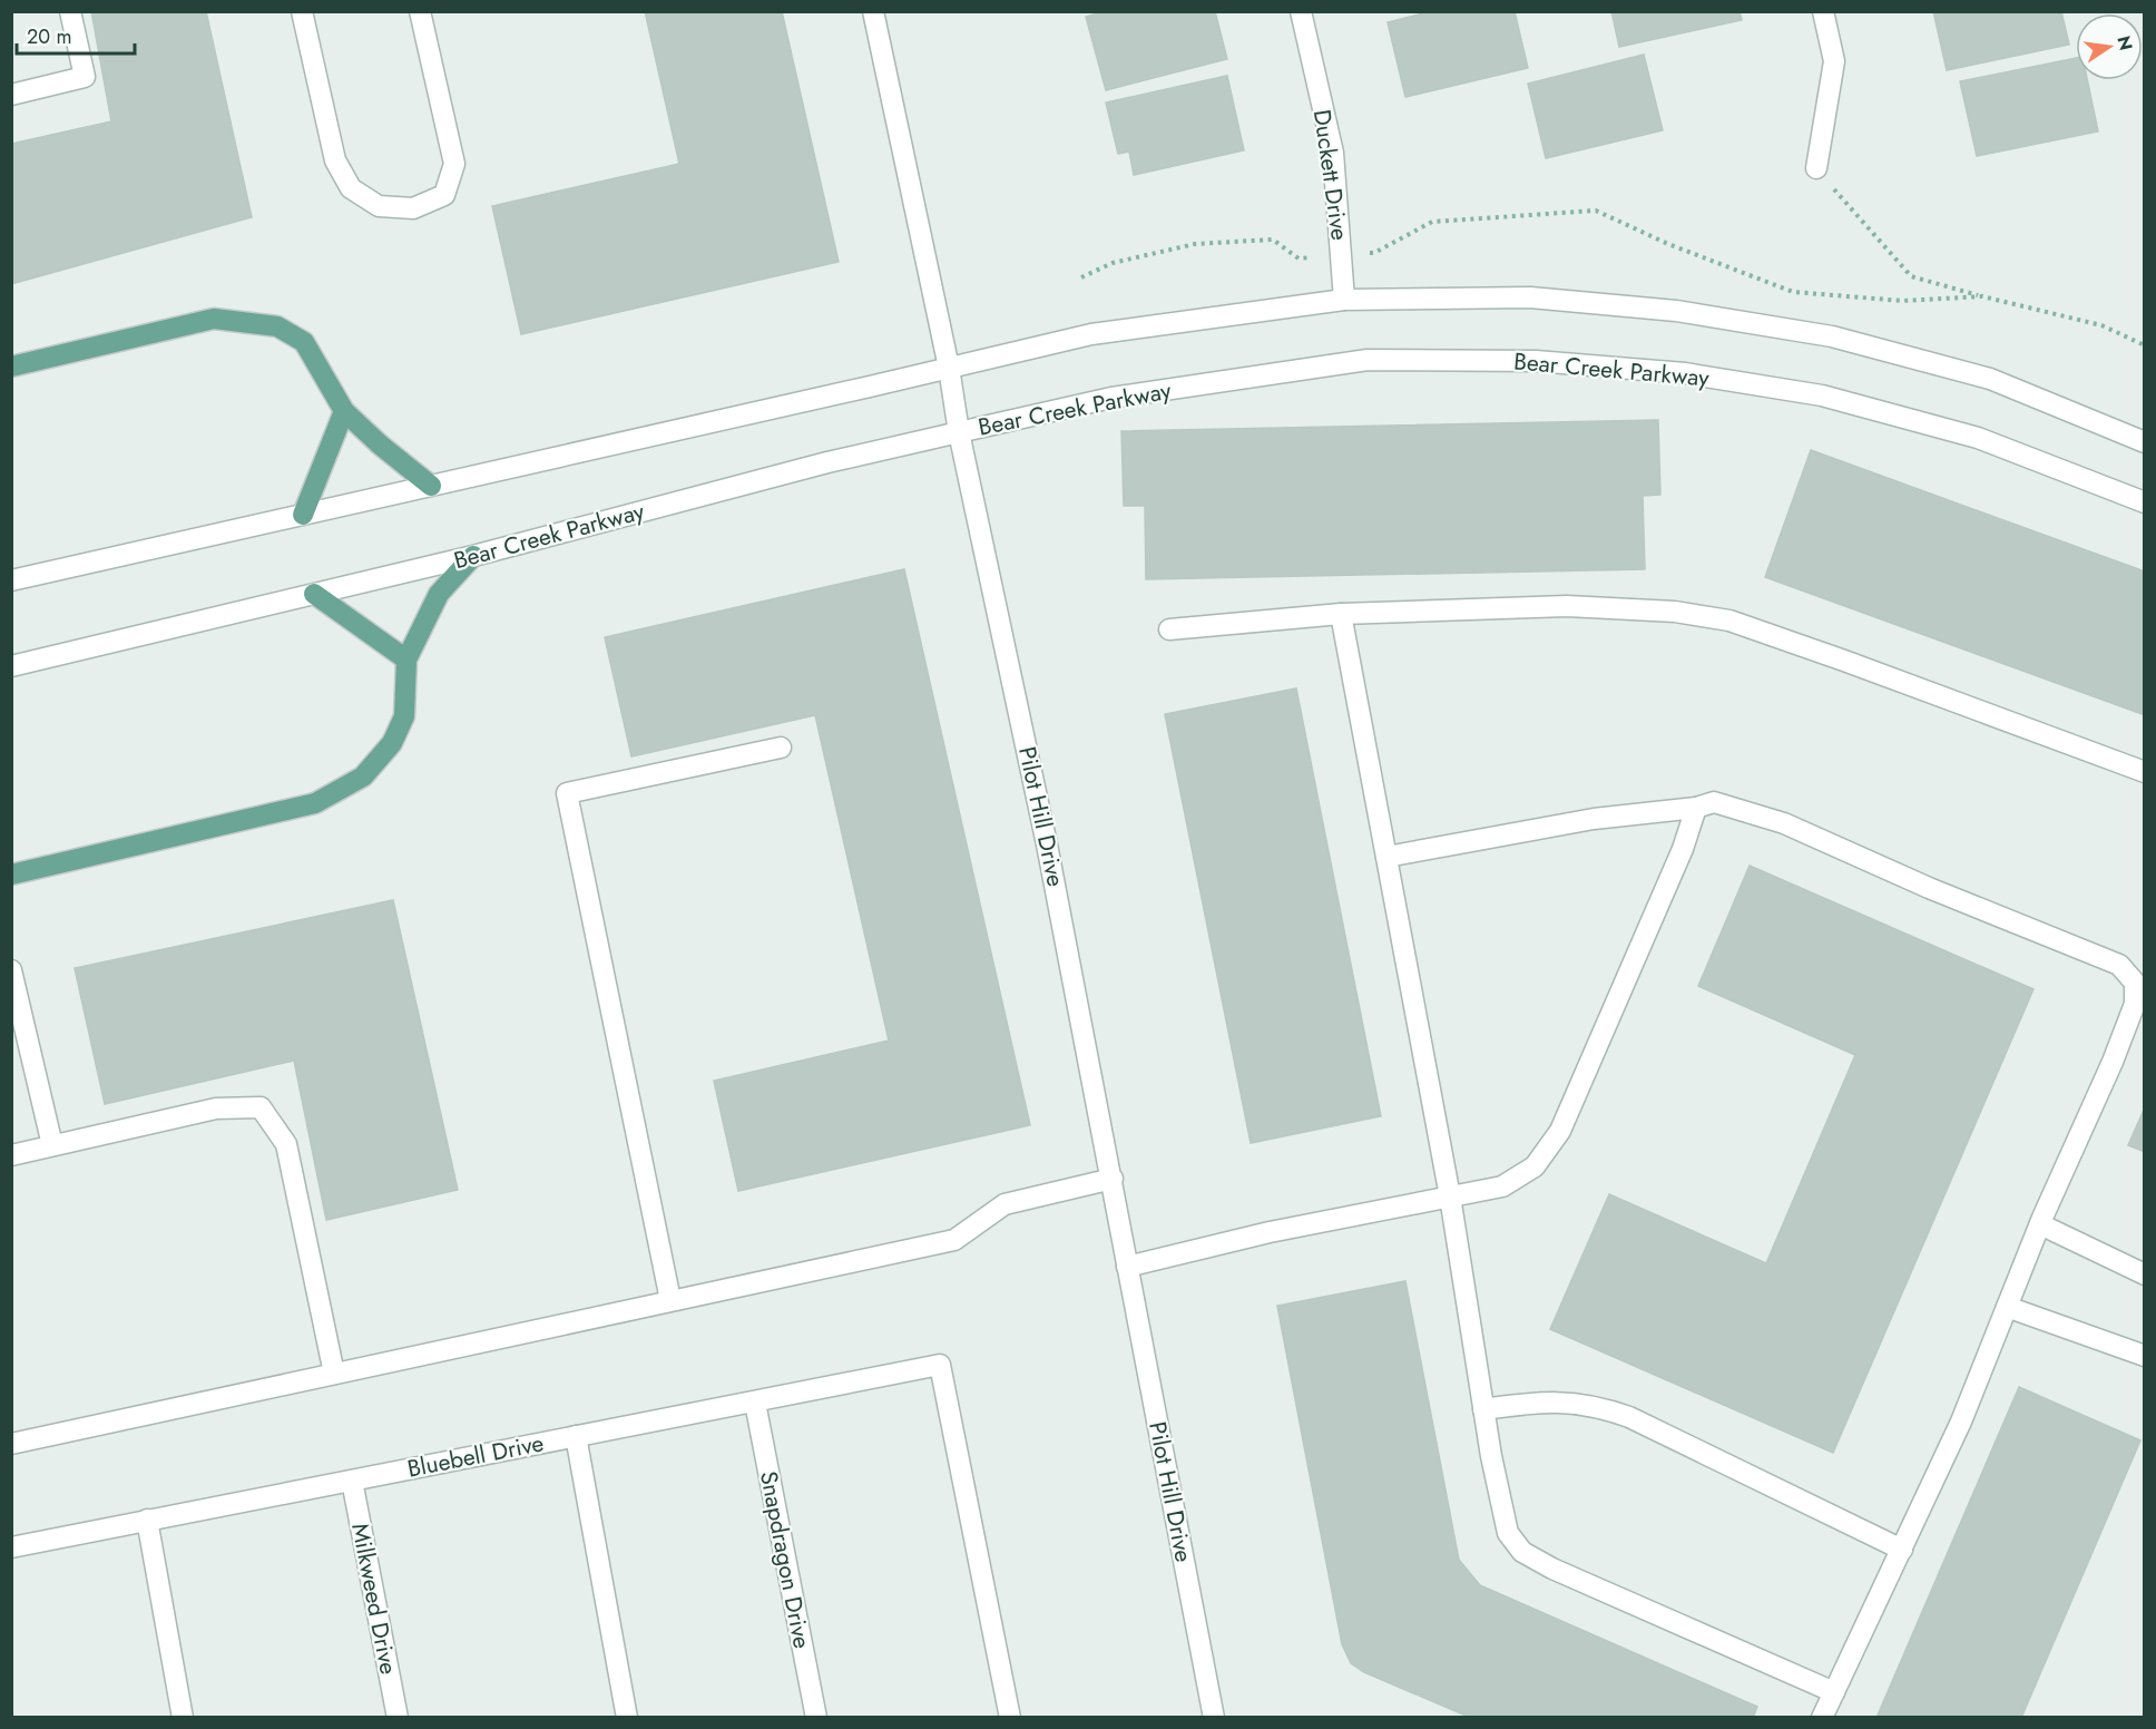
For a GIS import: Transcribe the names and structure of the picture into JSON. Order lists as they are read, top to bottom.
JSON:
{
  "streets": {
    "street": [
      "Duckett Drive",
      "Bear Creek Parkway",
      "Pilot Hill Drive",
      "Bluebell Drive",
      "Snapdragon Drive",
      "Milkweed Drive"
    ]
  },
  "crossings": [
    ["Bear Creek Parkway", "Pilot Hill Drive"],
    ["Bluebell Drive", "Snapdragon Drive"],
    ["Bluebell Drive", "Milkweed Drive"]
  ],
  "scale_bar": "20 m",
  "north": "right"
}
